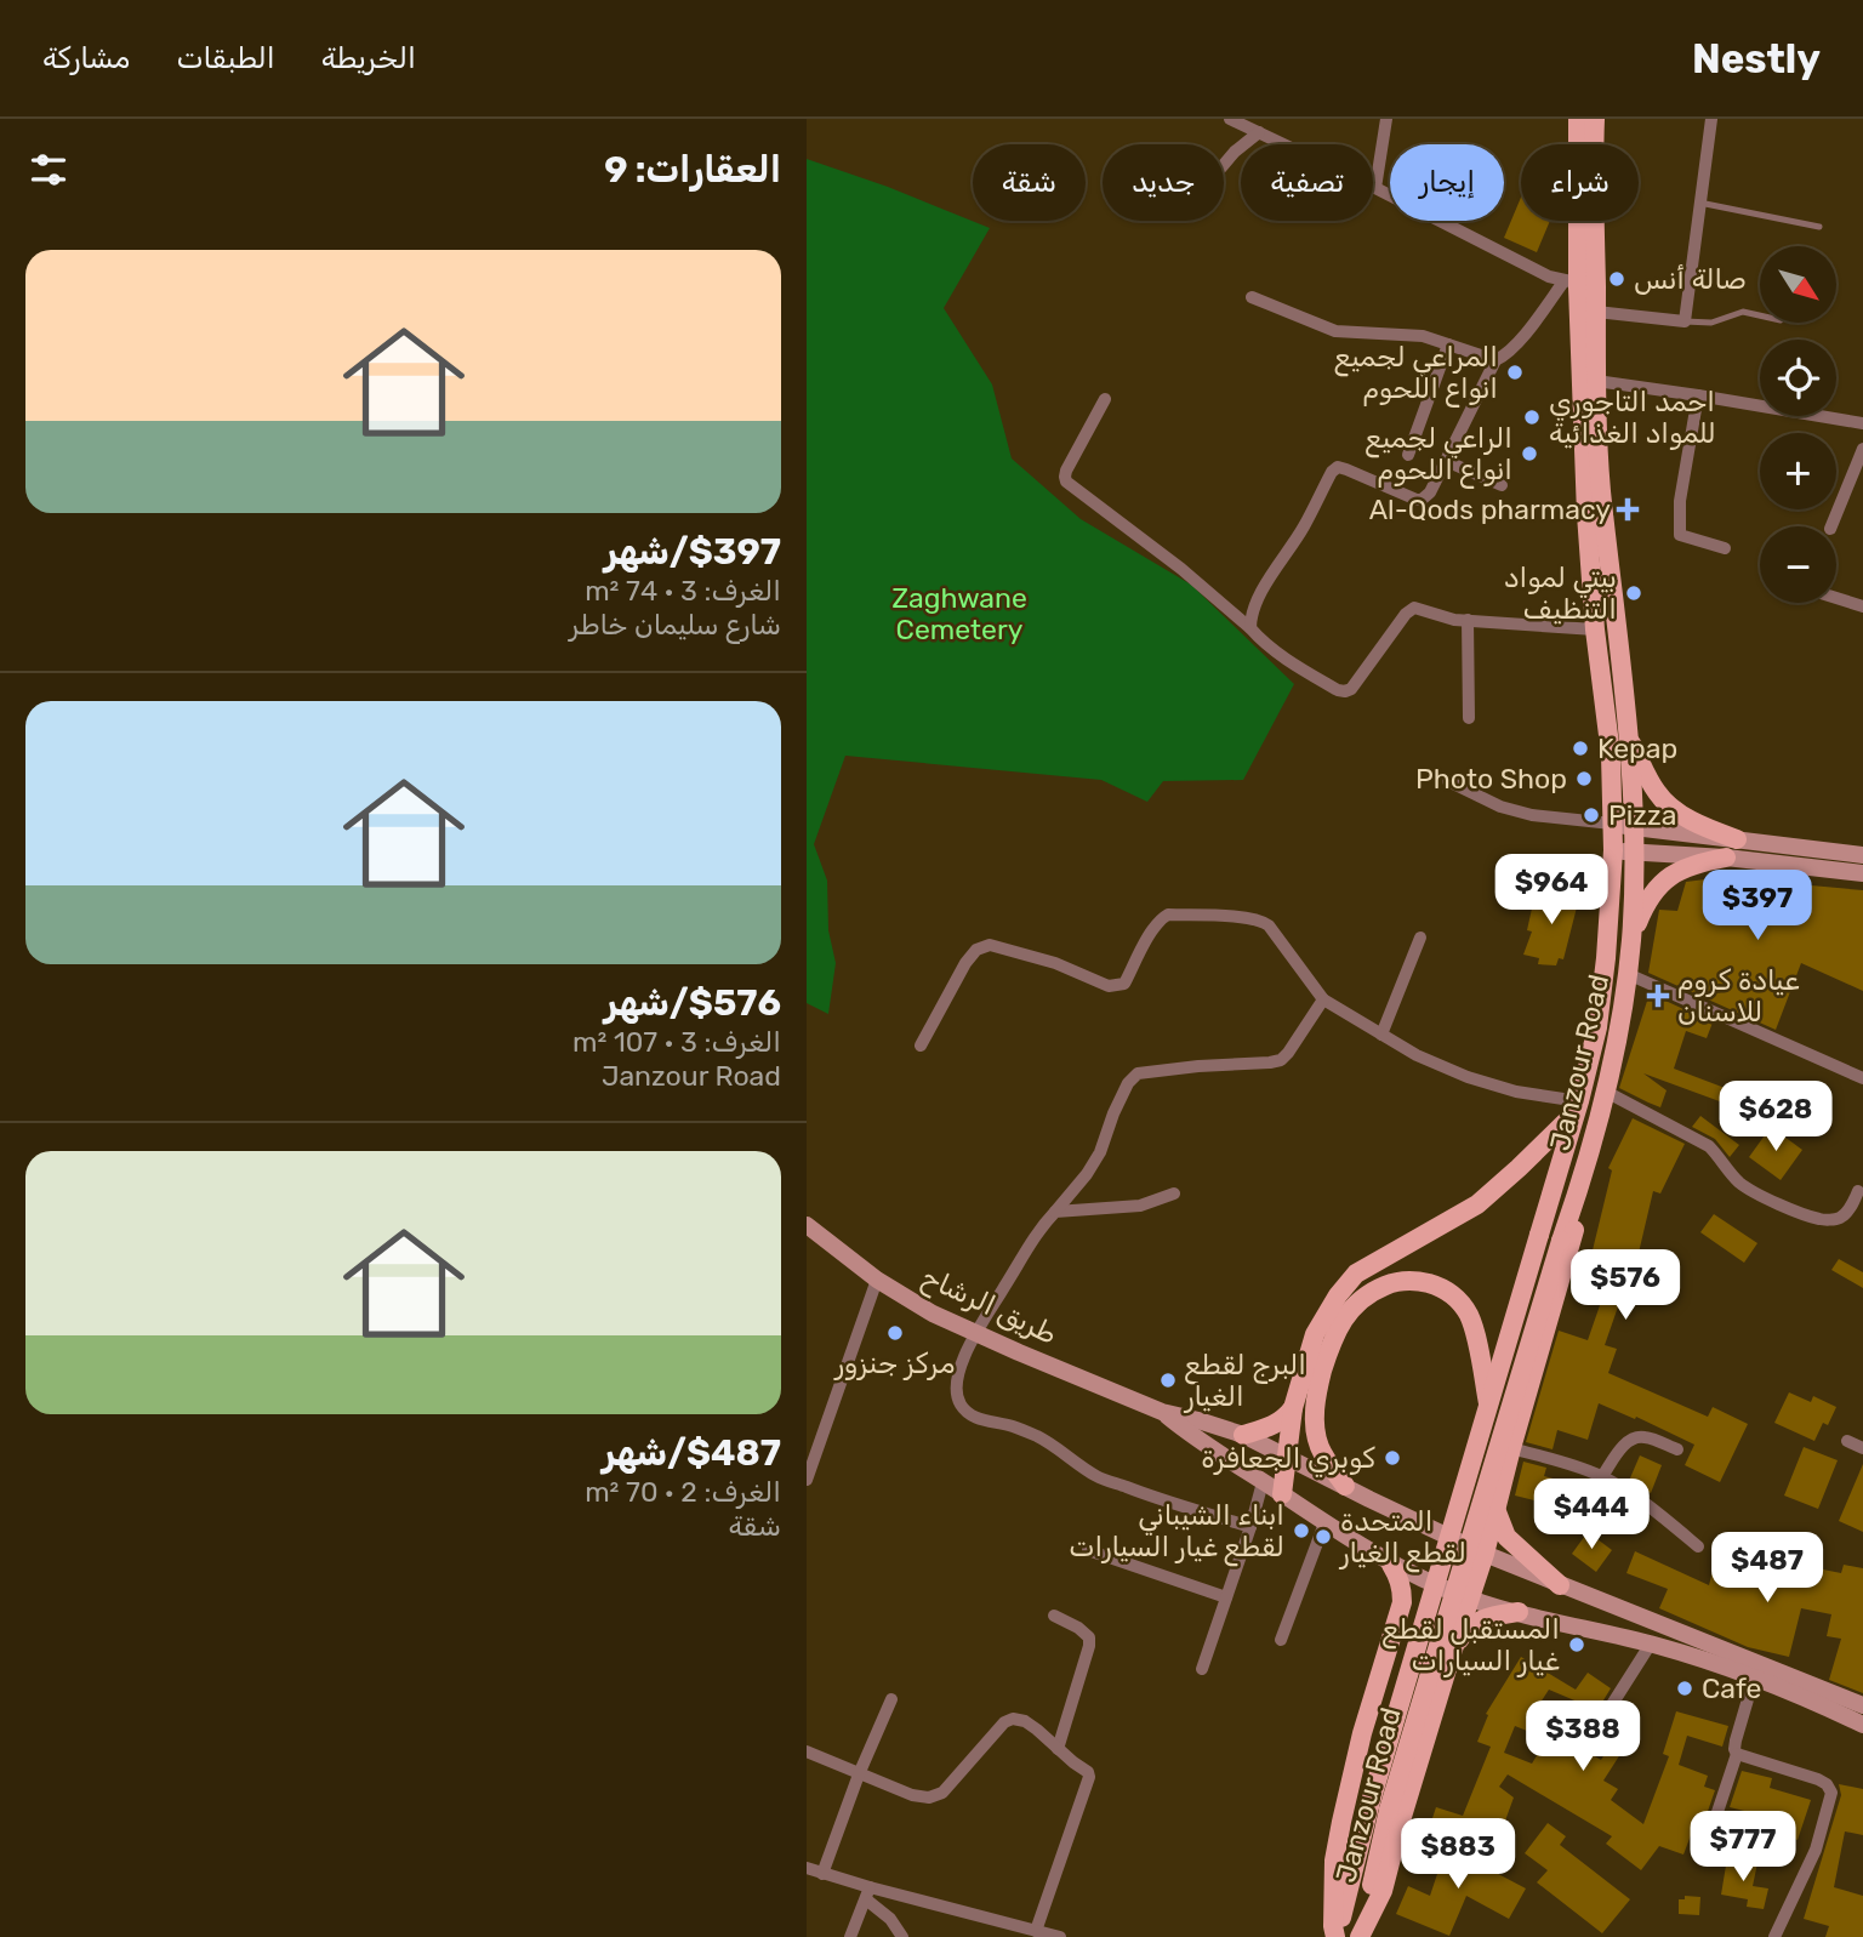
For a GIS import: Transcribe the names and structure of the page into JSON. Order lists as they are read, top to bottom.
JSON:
{
  "streets": {
    "main road": ["Janzour Road", "طريق الرشاح"]
  },
  "parks": ["Zaghwane Cemetery"],
  "places": {
    "other": [
      "صالة أنس",
      "المراعي لجميع انواع اللحوم",
      "احمد التاجوري للمواد الغذائية",
      "الراعي لجميع انواع اللحوم",
      "بيتي لمواد التنظيف",
      "Kepap",
      "Photo Shop",
      "Pizza",
      "مركز جنزور",
      "البرج لقطع الغيار",
      "كوبري الجعافرة",
      "ابناء الشيباني لقطع غيار السيارات",
      "المتحدة لقطع الغيار",
      "المستقبل لقطع غيار السيارات",
      "Cafe"
    ],
    "health": ["Al-Qods pharmacy", "عيادة كروم للاسنان"]
  },
  "north": "bottom right",
  "page": {
    "header": "Nestly",
    "nav": ["الخريطة", "الطبقات", "مشاركة"],
    "heading": "العقارات: 9",
    "chip": [
      "شراء",
      "إيجار",
      "تصفية",
      "جديد",
      "شقة"
    ],
    "list": [
      {
        "name": "$397/شهر",
        "note": "الغرف: 3 · 74 m² · شارع سليمان خاطر"
      },
      {
        "name": "$576/شهر",
        "note": "الغرف: 3 · 107 m² · Janzour Road"
      },
      {
        "name": "$487/شهر",
        "note": "الغرف: 2 · 70 m² · شقة"
      }
    ],
    "map_buttons": ["+", "−"],
    "price": [
      "$964",
      "$397",
      "$628",
      "$576",
      "$444",
      "$487",
      "$388",
      "$777",
      "$883"
    ]
  }
}
